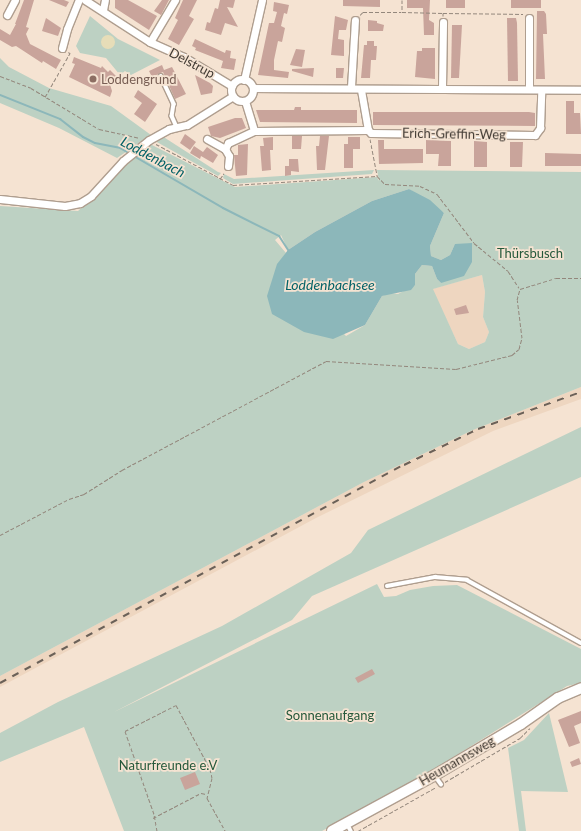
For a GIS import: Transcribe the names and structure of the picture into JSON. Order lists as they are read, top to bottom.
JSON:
{
  "streets": {
    "street": ["Delstrup", "Erich-Greffin-Weg", "Heumannsweg"]
  },
  "water": ["Loddenbach", "Loddenbachsee"],
  "parks": ["Thürsbusch", "Sonnenaufgang", "Naturfreunde e.V"],
  "places": ["Loddengrund"]
}
